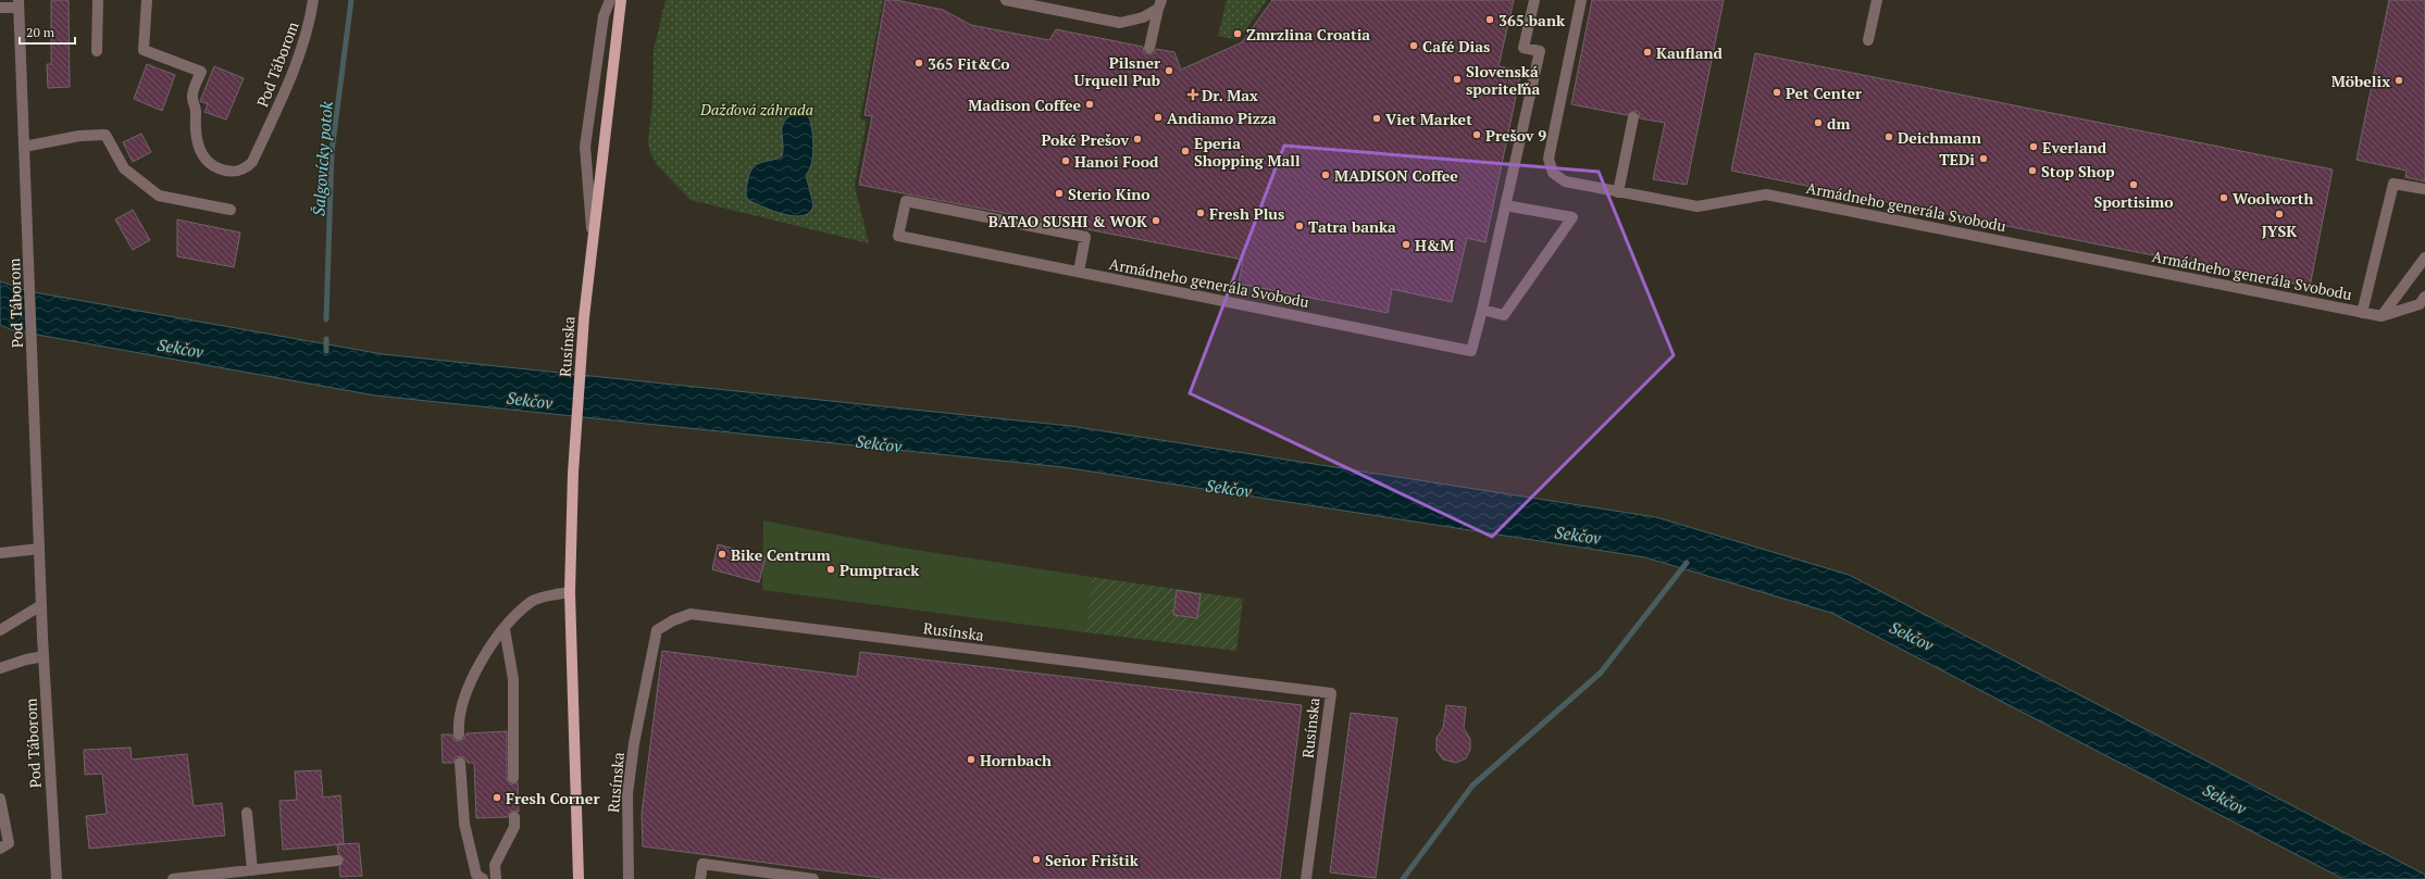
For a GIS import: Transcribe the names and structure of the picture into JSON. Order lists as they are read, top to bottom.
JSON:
{
  "streets": {
    "main road": ["Rusínska"],
    "street": ["Pod Táborom", "Armádneho generála Svobodu"]
  },
  "water": ["Šalgovícky potok", "Sekčov"],
  "parks": ["Dažďová záhrada"],
  "places": {
    "other": [
      "365.bank",
      "Zmrzlina Croatia",
      "Café Dias",
      "Kaufland",
      "365 Fit&Co",
      "Pilsner Urquell Pub",
      "Slovenská sporiteľňa",
      "Möbelix",
      "Pet Center",
      "Madison Coffee",
      "Andiamo Pizza",
      "Viet Market",
      "dm",
      "Prešov 9",
      "Deichmann",
      "Poké Prešov",
      "Everland",
      "Eperia Shopping Mall",
      "TEDi",
      "Hanoi Food",
      "Stop Shop",
      "MADISON Coffee",
      "Sportisimo",
      "Sterio Kino",
      "Woolworth",
      "Fresh Plus",
      "JYSK",
      "BATAO SUSHI & WOK",
      "Tatra banka",
      "H&M",
      "Bike Centrum",
      "Pumptrack",
      "Hornbach",
      "Fresh Corner",
      "Señor Frištik"
    ],
    "health": ["Dr. Max"]
  },
  "scale_bar": "20 m"
}
